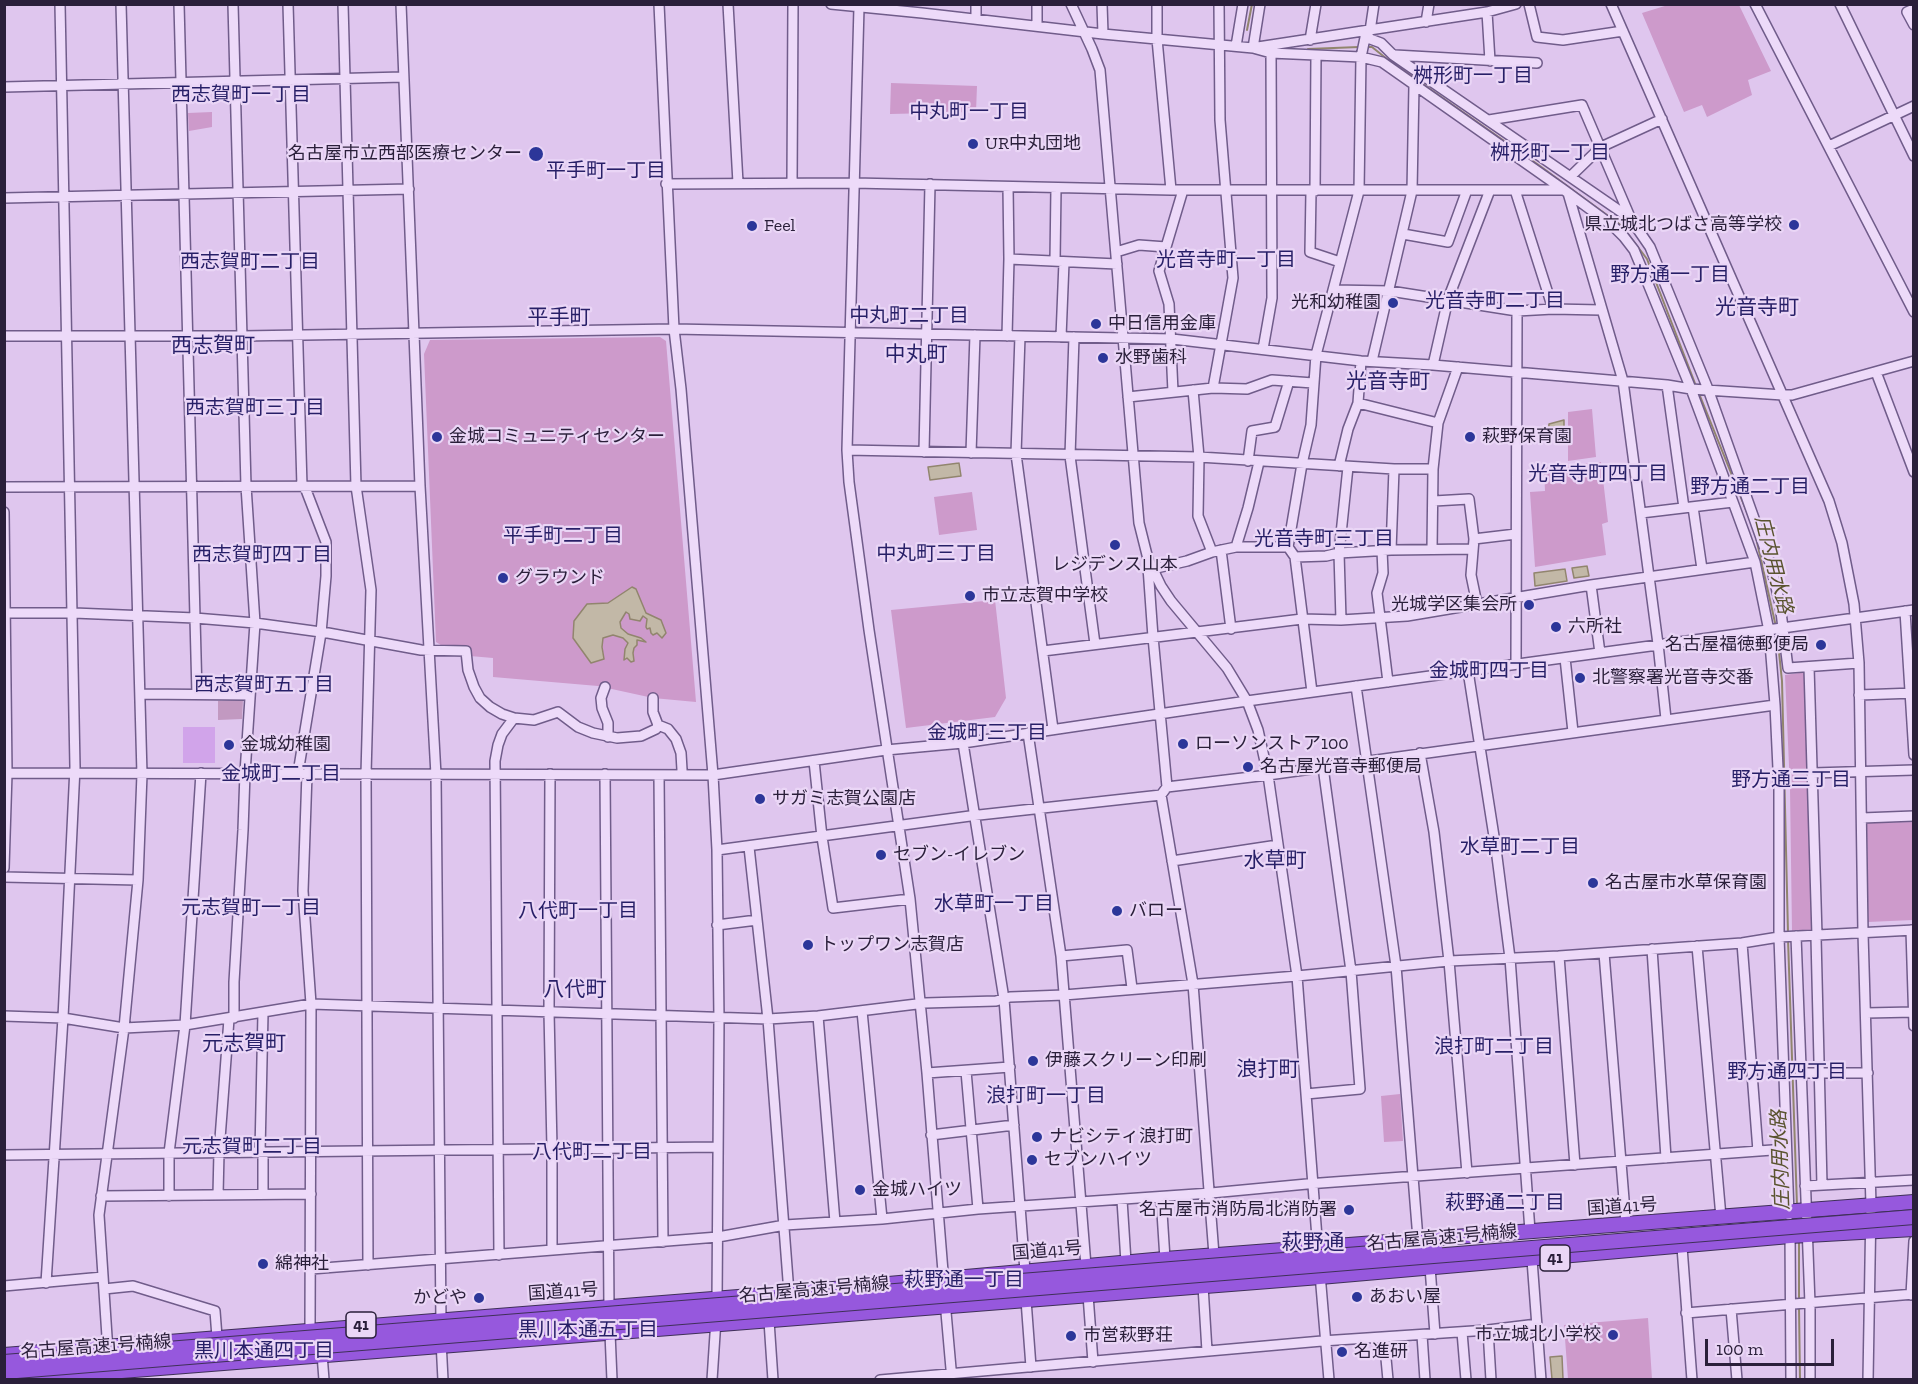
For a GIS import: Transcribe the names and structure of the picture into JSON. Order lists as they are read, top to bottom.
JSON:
{
  "streets": {
    "highway": ["国道41号", "名古屋高速1号楠線", "41"]
  },
  "districts": [
    "桝形町一丁目",
    "西志賀町一丁目",
    "中丸町一丁目",
    "桝形町一丁目",
    "平手町一丁目",
    "光音寺町一丁目",
    "西志賀町二丁目",
    "野方通一丁目",
    "光音寺町二丁目",
    "光音寺町",
    "中丸町二丁目",
    "平手町",
    "西志賀町",
    "中丸町",
    "光音寺町",
    "西志賀町三丁目",
    "光音寺町四丁目",
    "野方通二丁目",
    "平手町二丁目",
    "光音寺町三丁目",
    "中丸町三丁目",
    "西志賀町四丁目",
    "金城町四丁目",
    "西志賀町五丁目",
    "金城町三丁目",
    "金城町二丁目",
    "野方通三丁目",
    "水草町二丁目",
    "水草町",
    "水草町一丁目",
    "元志賀町一丁目",
    "八代町一丁目",
    "八代町",
    "元志賀町",
    "浪打町二丁目",
    "浪打町",
    "野方通四丁目",
    "浪打町一丁目",
    "元志賀町二丁目",
    "八代町二丁目",
    "萩野通二丁目",
    "萩野通",
    "萩野通一丁目",
    "黒川本通五丁目",
    "黒川本通四丁目"
  ],
  "water": ["庄内用水路"],
  "places": [
    "UR中丸団地",
    "名古屋市立西部医療センター",
    "県立城北つばさ高等学校",
    "Feel",
    "光和幼稚園",
    "中日信用金庫",
    "水野歯科",
    "金城コミュニティセンター",
    "萩野保育園",
    "レジデンス山本",
    "グラウンド",
    "市立志賀中学校",
    "光城学区集会所",
    "六所社",
    "名古屋福徳郵便局",
    "北警察署光音寺交番",
    "ローソンストア100",
    "金城幼稚園",
    "名古屋光音寺郵便局",
    "サガミ志賀公園店",
    "セブン-イレブン",
    "名古屋市水草保育園",
    "バロー",
    "トップワン志賀店",
    "伊藤スクリーン印刷",
    "ナビシティ浪打町",
    "セブンハイツ",
    "金城ハイツ",
    "名古屋市消防局北消防署",
    "綿神社",
    "あおい屋",
    "かどや",
    "市立城北小学校",
    "市営萩野荘",
    "名進研"
  ],
  "scale_bar": "100 m"
}
